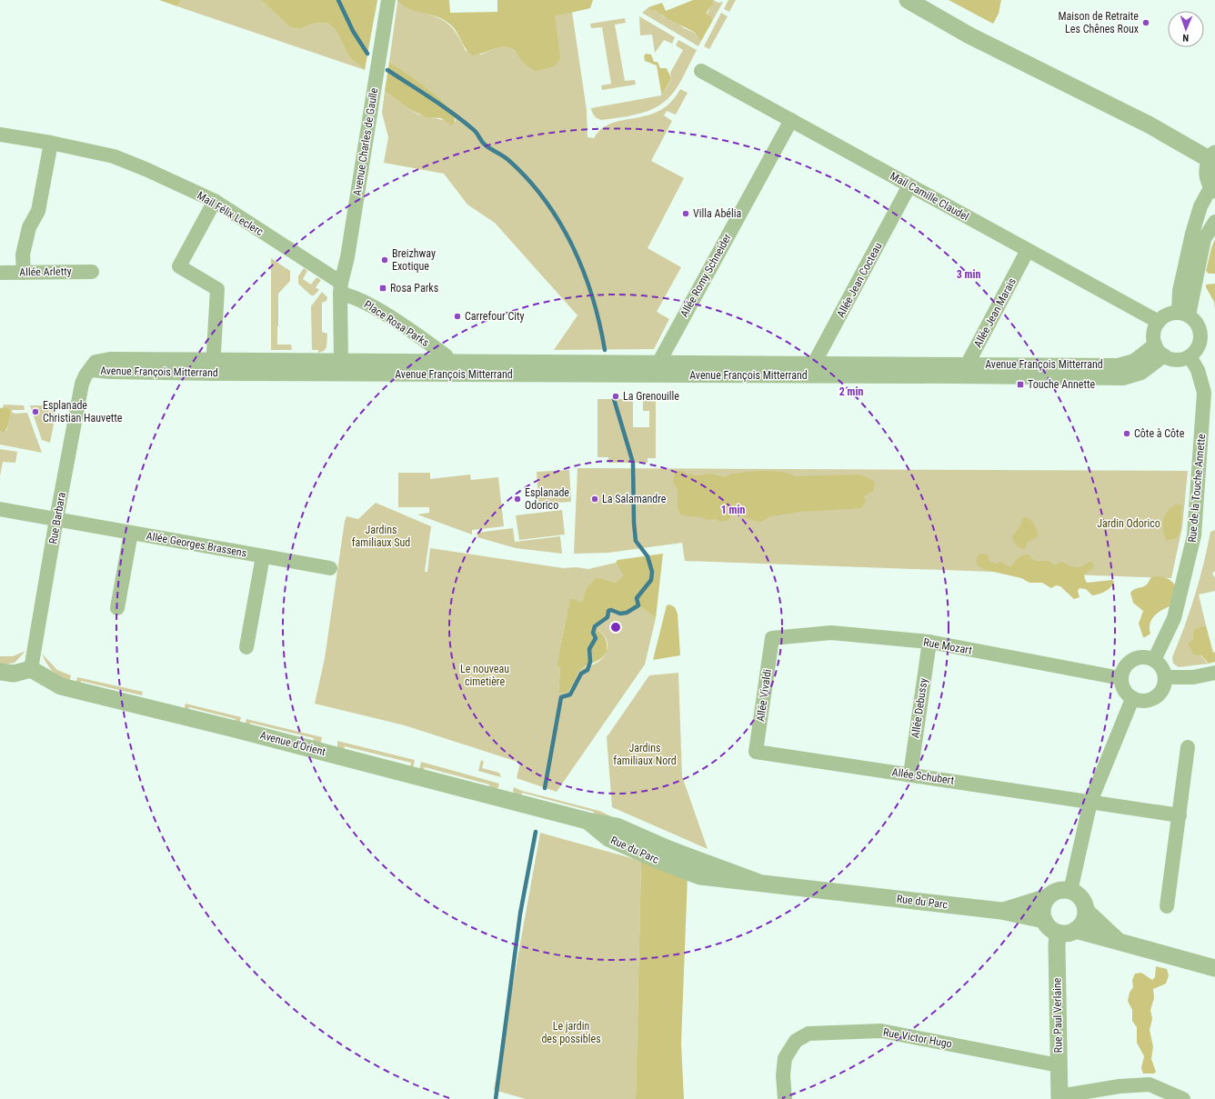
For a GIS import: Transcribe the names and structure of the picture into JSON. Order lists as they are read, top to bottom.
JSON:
{
  "streets": {
    "street": [
      "Avenue Charles de Gaulle",
      "Mail Camille Claudel",
      "Mail Félix Leclerc",
      "Allée Arletty",
      "Allée Romy Schneider",
      "Allée Jean Cocteau",
      "Allée Jean Marais",
      "Place Rosa Parks",
      "Avenue François Mitterrand",
      "Rue de la Touche Annette",
      "Rue Barbara",
      "Allée Georges Brassens",
      "Rue Mozart",
      "Allée Vivaldi",
      "Allée Debussy",
      "Avenue d'Orient",
      "Allée Schubert",
      "Rue du Parc",
      "Rue Paul Verlaine",
      "Rue Victor Hugo"
    ]
  },
  "crossings": [
    ["Avenue Charles de Gaulle", "Mail Félix Leclerc"],
    ["Avenue Charles de Gaulle", "Place Rosa Parks"],
    ["Mail Camille Claudel", "Allée Romy Schneider"],
    ["Mail Camille Claudel", "Allée Jean Cocteau"],
    ["Mail Camille Claudel", "Allée Jean Marais"],
    ["Mail Camille Claudel", "Avenue François Mitterrand"],
    ["Mail Camille Claudel", "Rue de la Touche Annette"],
    ["Mail Félix Leclerc", "Place Rosa Parks"],
    ["Allée Romy Schneider", "Avenue François Mitterrand"],
    ["Allée Jean Cocteau", "Avenue François Mitterrand"],
    ["Allée Jean Marais", "Avenue François Mitterrand"],
    ["Place Rosa Parks", "Avenue François Mitterrand"],
    ["Avenue François Mitterrand", "Rue de la Touche Annette"],
    ["Avenue François Mitterrand", "Rue Barbara"],
    ["Rue de la Touche Annette", "Rue Mozart"],
    ["Rue Barbara", "Allée Georges Brassens"],
    ["Rue Barbara", "Avenue d'Orient"],
    ["Rue Mozart", "Allée Vivaldi"],
    ["Rue Mozart", "Allée Debussy"],
    ["Allée Vivaldi", "Allée Schubert"],
    ["Allée Debussy", "Allée Schubert"],
    ["Avenue d'Orient", "Rue du Parc"],
    ["Rue du Parc", "Rue Paul Verlaine"],
    ["Rue Paul Verlaine", "Rue Victor Hugo"]
  ],
  "parks": [
    "Jardin Odorico",
    "Jardins familiaux Sud",
    "Le nouveau cimetière",
    "Jardins familiaux Nord",
    "Le jardin des possibles"
  ],
  "places": {
    "other": [
      "Maison de Retraite Les Chênes Roux",
      "Villa Abélia",
      "Breizhway Exotique",
      "Carrefour City",
      "La Grenouille",
      "Esplanade Christian Hauvette",
      "Côte à Côte",
      "Esplanade Odorico",
      "La Salamandre"
    ],
    "transit": ["Rosa Parks", "Touche Annette"]
  },
  "north": "bottom",
  "rings": ["3 min", "2 min", "1 min"]
}
